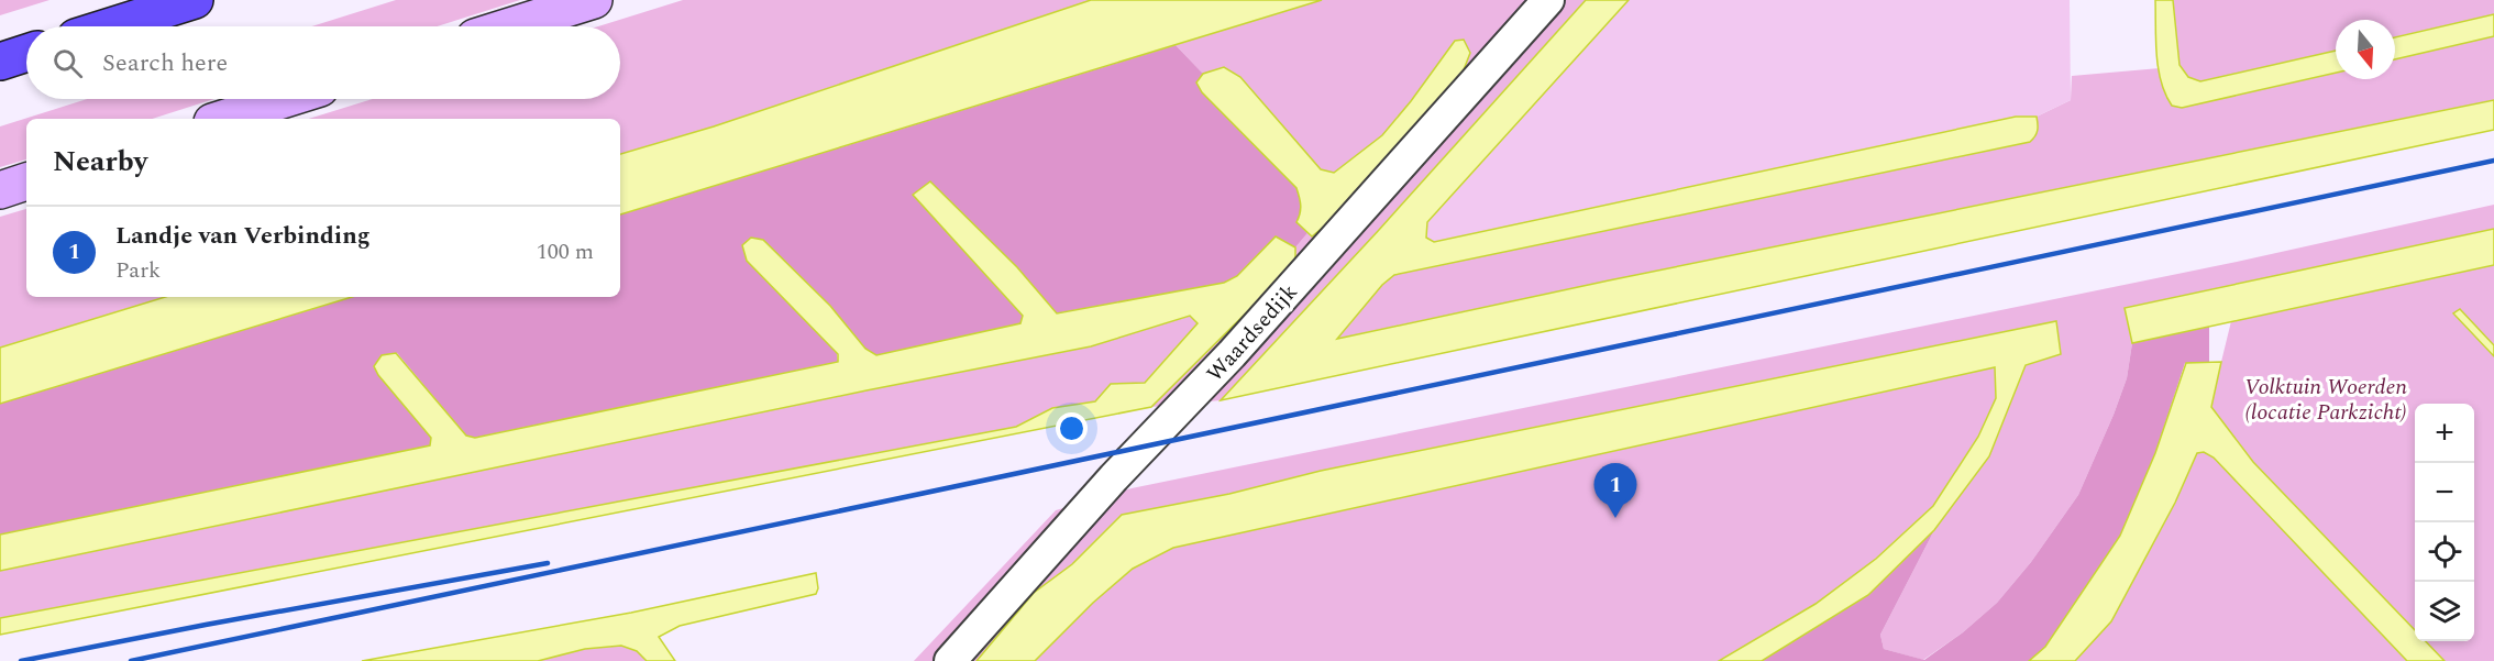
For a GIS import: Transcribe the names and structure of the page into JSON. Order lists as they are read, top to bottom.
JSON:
{
  "streets": {
    "street": ["Waardsedijk"]
  },
  "parks": ["Volktuin Woerden (locatie Parkzicht)"],
  "north": "bottom",
  "page": {
    "search": "Search here",
    "heading": "Nearby",
    "list": [
      {
        "mark": "1",
        "name": "Landje van Verbinding",
        "note": "Park",
        "value": "100 m"
      }
    ],
    "map_buttons": ["+", "−"],
    "pins": "1"
  }
}
